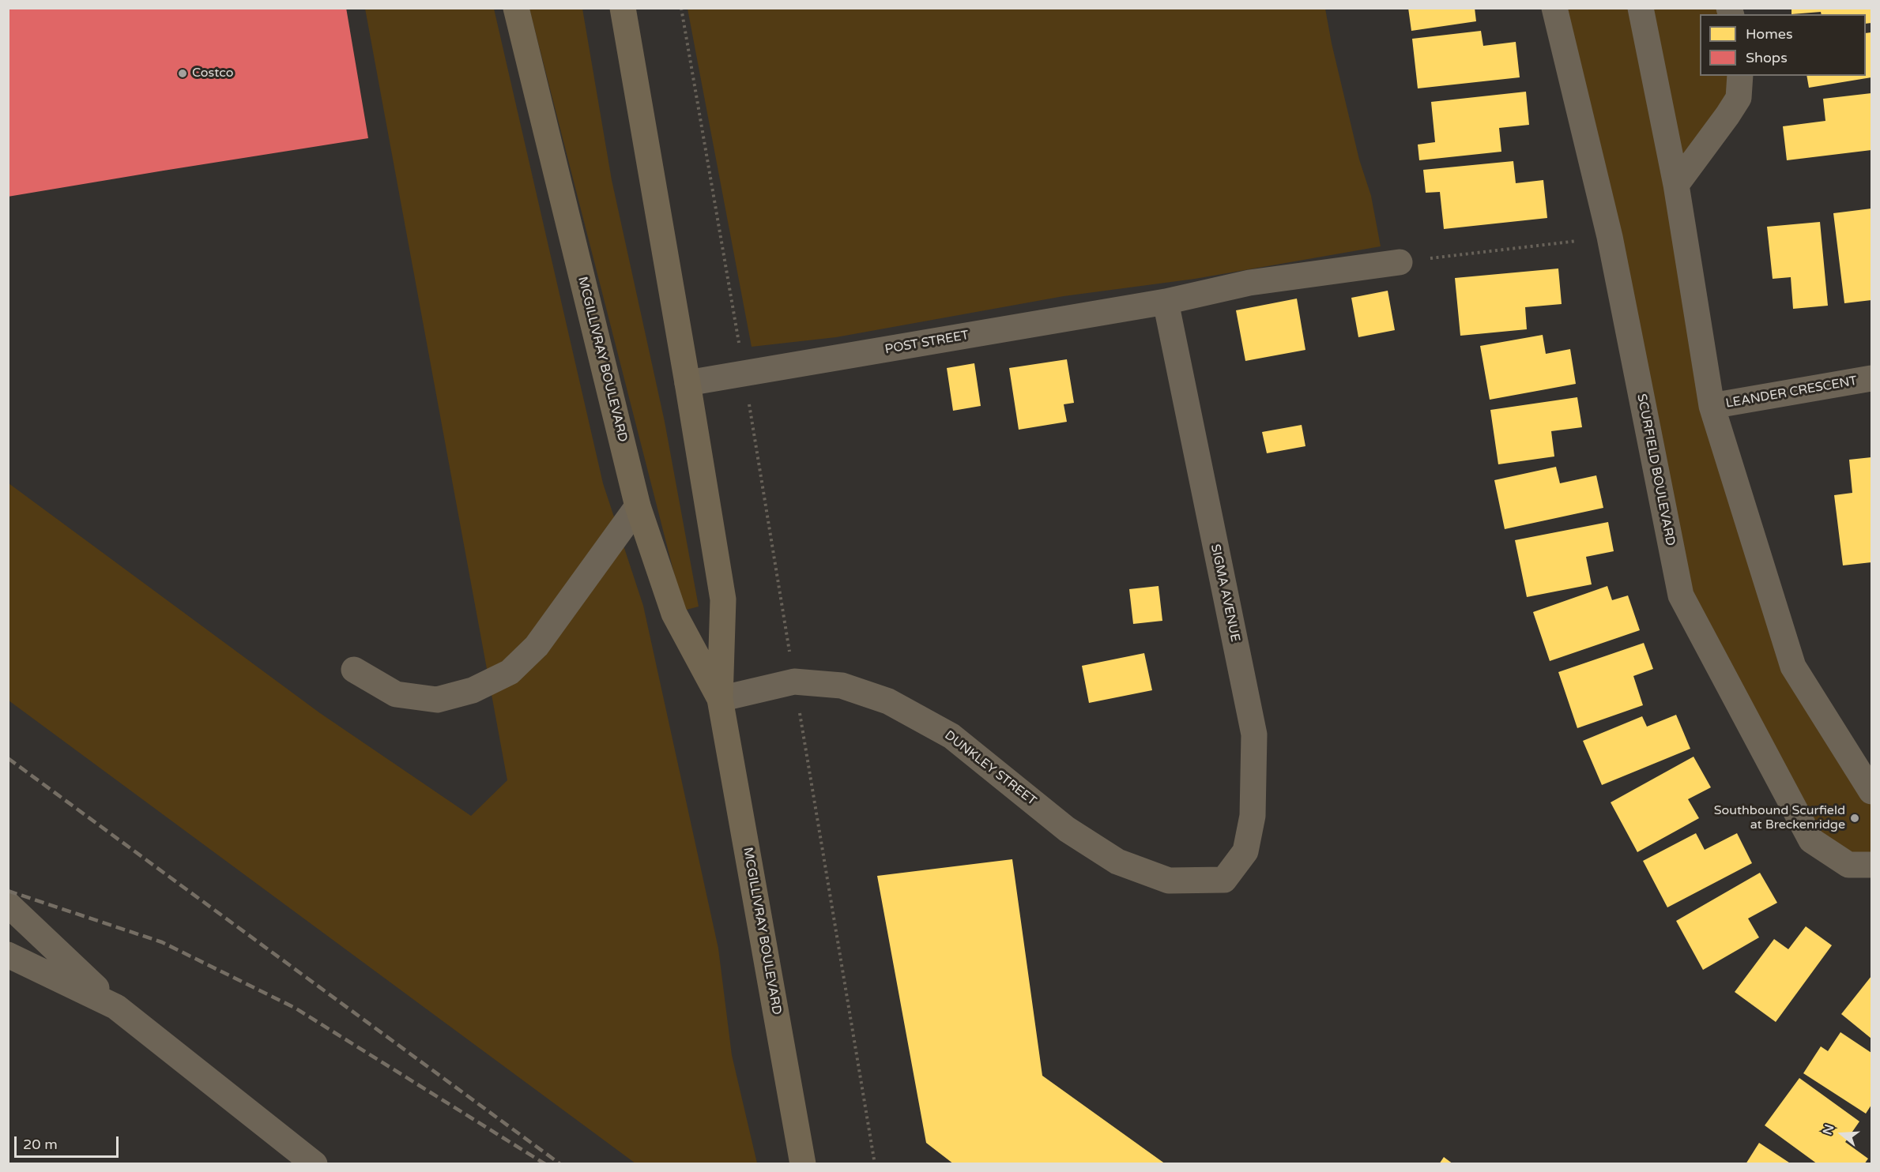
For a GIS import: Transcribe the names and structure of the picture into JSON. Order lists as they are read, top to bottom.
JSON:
{
  "streets": {
    "main road": ["MCGILLIVRAY BOULEVARD"],
    "street": [
      "POST STREET",
      "LEANDER CRESCENT",
      "SCURFIELD BOULEVARD",
      "SIGMA AVENUE",
      "DUNKLEY STREET"
    ]
  },
  "crossings": [
    ["POST STREET", "MCGILLIVRAY BOULEVARD"],
    ["POST STREET", "SIGMA AVENUE"],
    ["MCGILLIVRAY BOULEVARD", "DUNKLEY STREET"],
    ["SIGMA AVENUE", "DUNKLEY STREET"]
  ],
  "places": ["Costco", "Southbound Scurfield at Breckenridge"],
  "legend": ["Homes", "Shops"],
  "scale_bar": "20 m",
  "north": "left"
}
